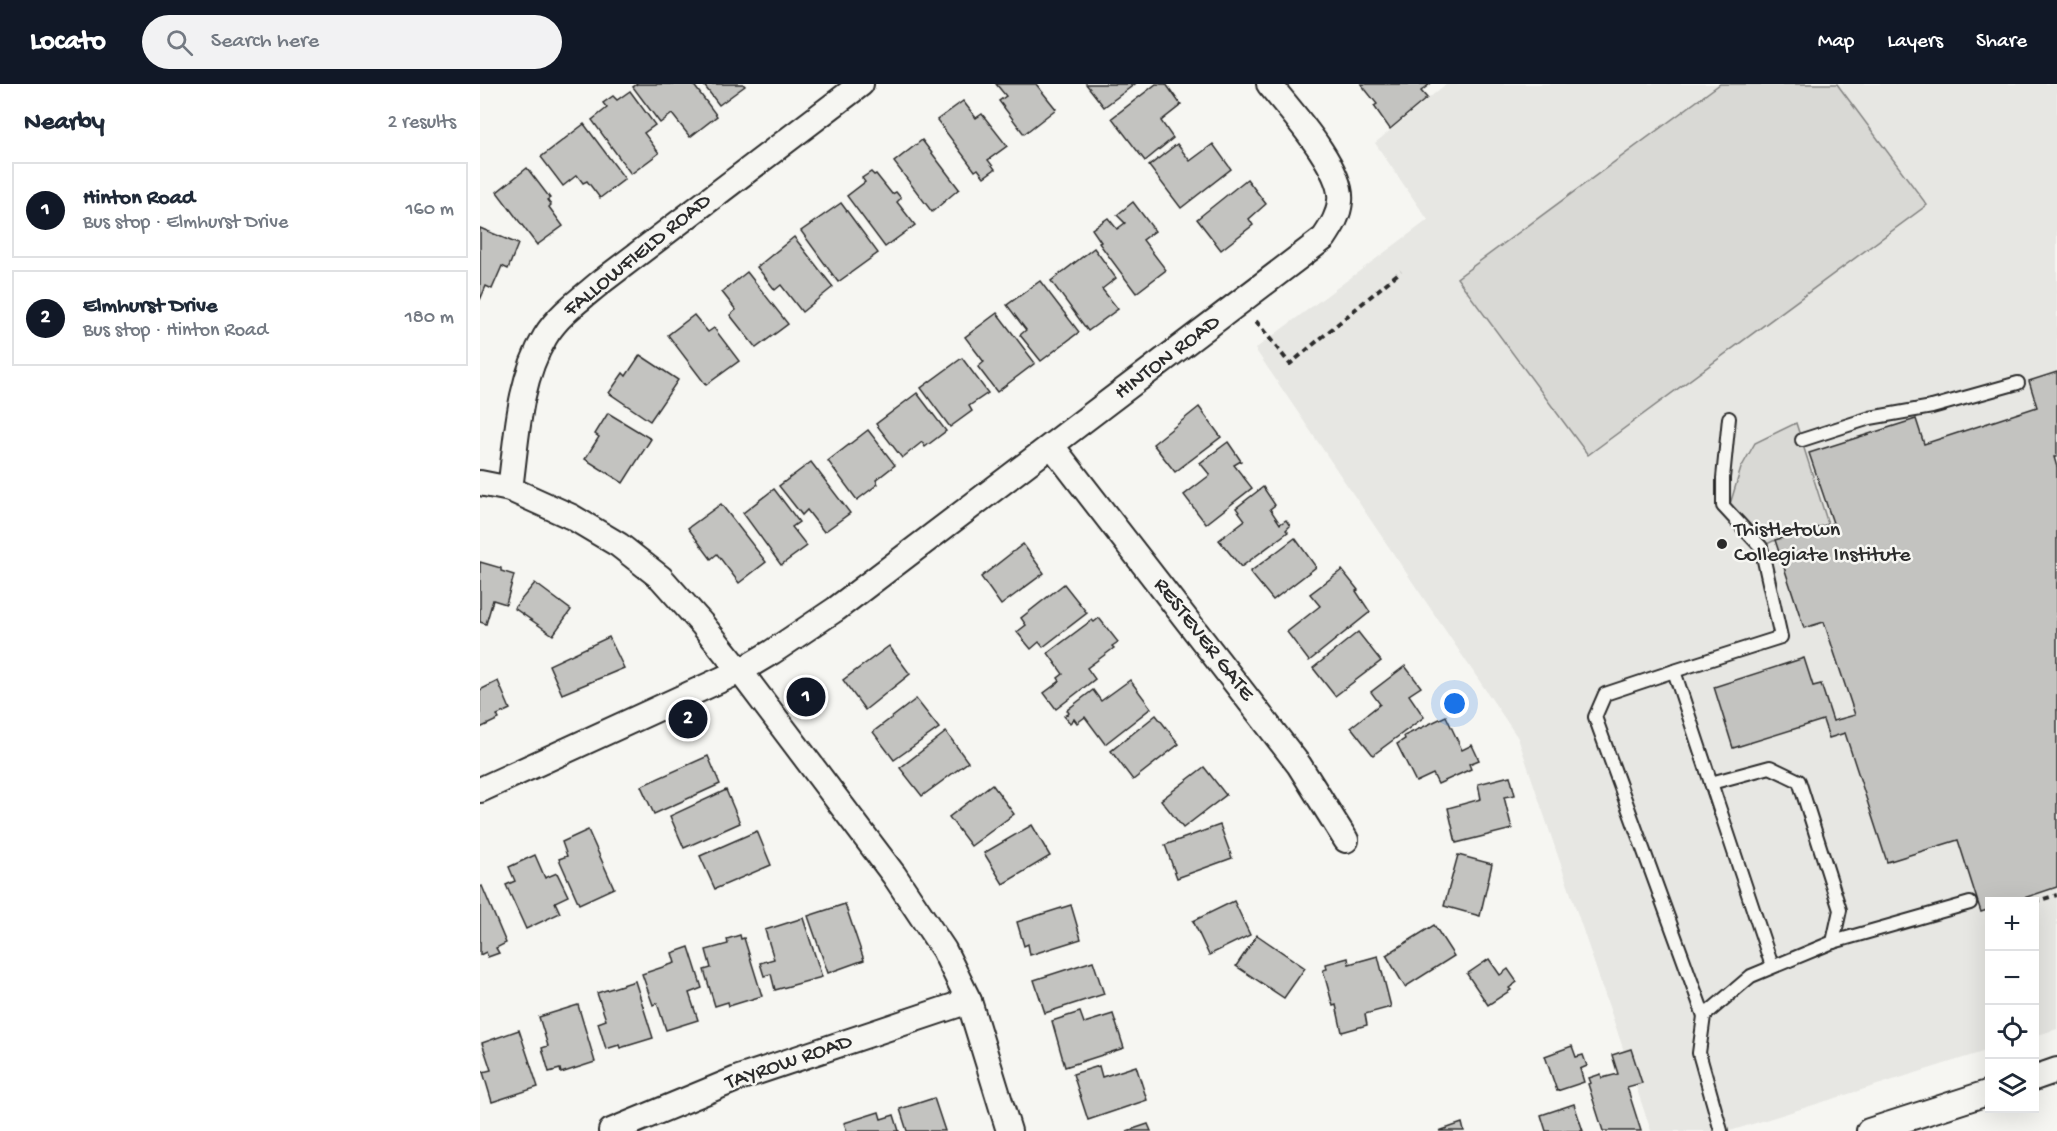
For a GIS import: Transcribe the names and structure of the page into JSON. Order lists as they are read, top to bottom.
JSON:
{
  "streets": {
    "street": [
      "FALLOWFIELD ROAD",
      "HINTON ROAD",
      "RESTEVER GATE",
      "TAYROW ROAD"
    ]
  },
  "crossings": [
    ["HINTON ROAD", "RESTEVER GATE"]
  ],
  "places": ["Thistletown Collegiate Institute"],
  "page": {
    "header": "Locato",
    "search": "Search here",
    "nav": ["Map", "Layers", "Share"],
    "heading": ["Nearby", "2 results"],
    "list": [
      {
        "mark": "1",
        "name": "Hinton Road",
        "note": "Bus stop · Elmhurst Drive",
        "value": "160 m"
      },
      {
        "mark": "2",
        "name": "Elmhurst Drive",
        "note": "Bus stop · Hinton Road",
        "value": "180 m"
      }
    ],
    "pins": ["1", "2"],
    "map_buttons": ["+", "−"]
  }
}
